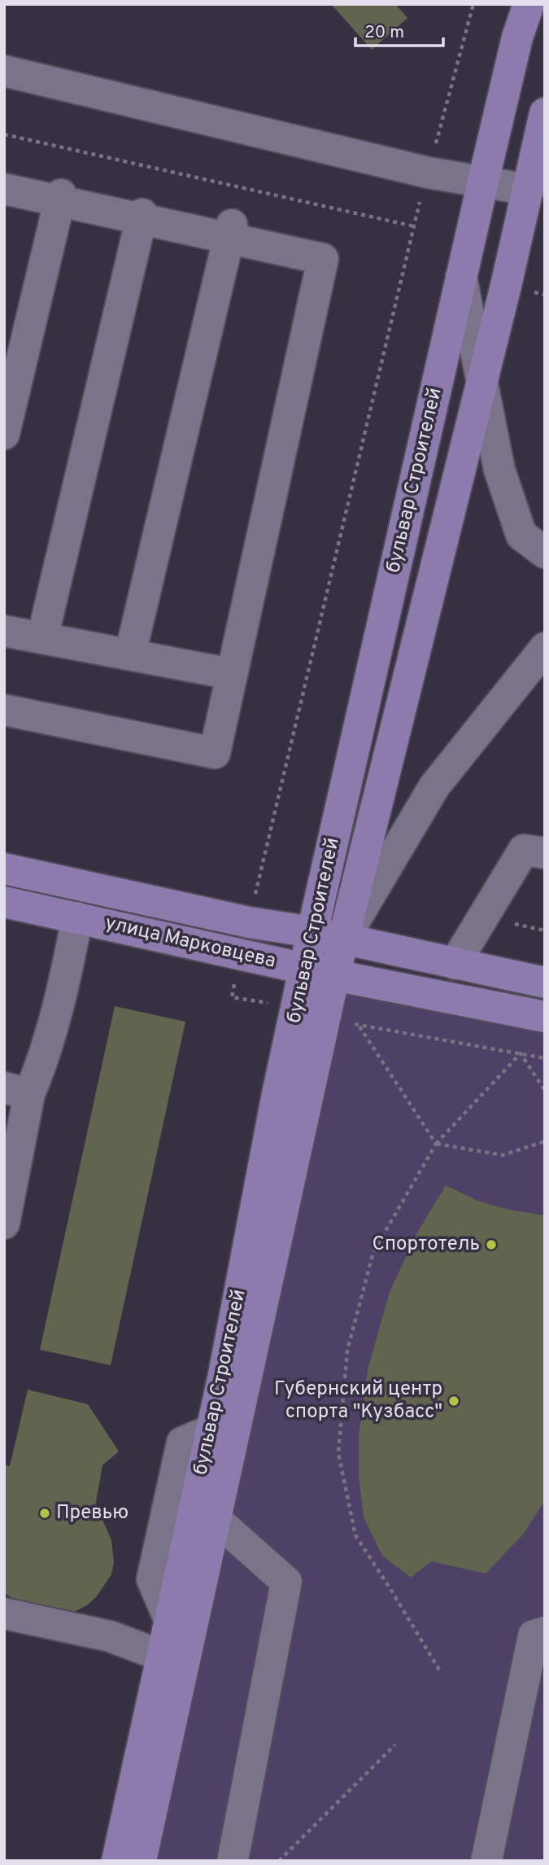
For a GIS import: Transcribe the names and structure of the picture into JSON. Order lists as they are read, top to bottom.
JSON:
{
  "streets": {
    "main road": ["бульвар Строителей", "улица Марковцева"]
  },
  "crossings": [
    ["бульвар Строителей", "улица Марковцева"]
  ],
  "places": ["Спортотель", "Губернский центр спорта \"Кузбасс\"", "Превью"],
  "scale_bar": "20 m"
}
